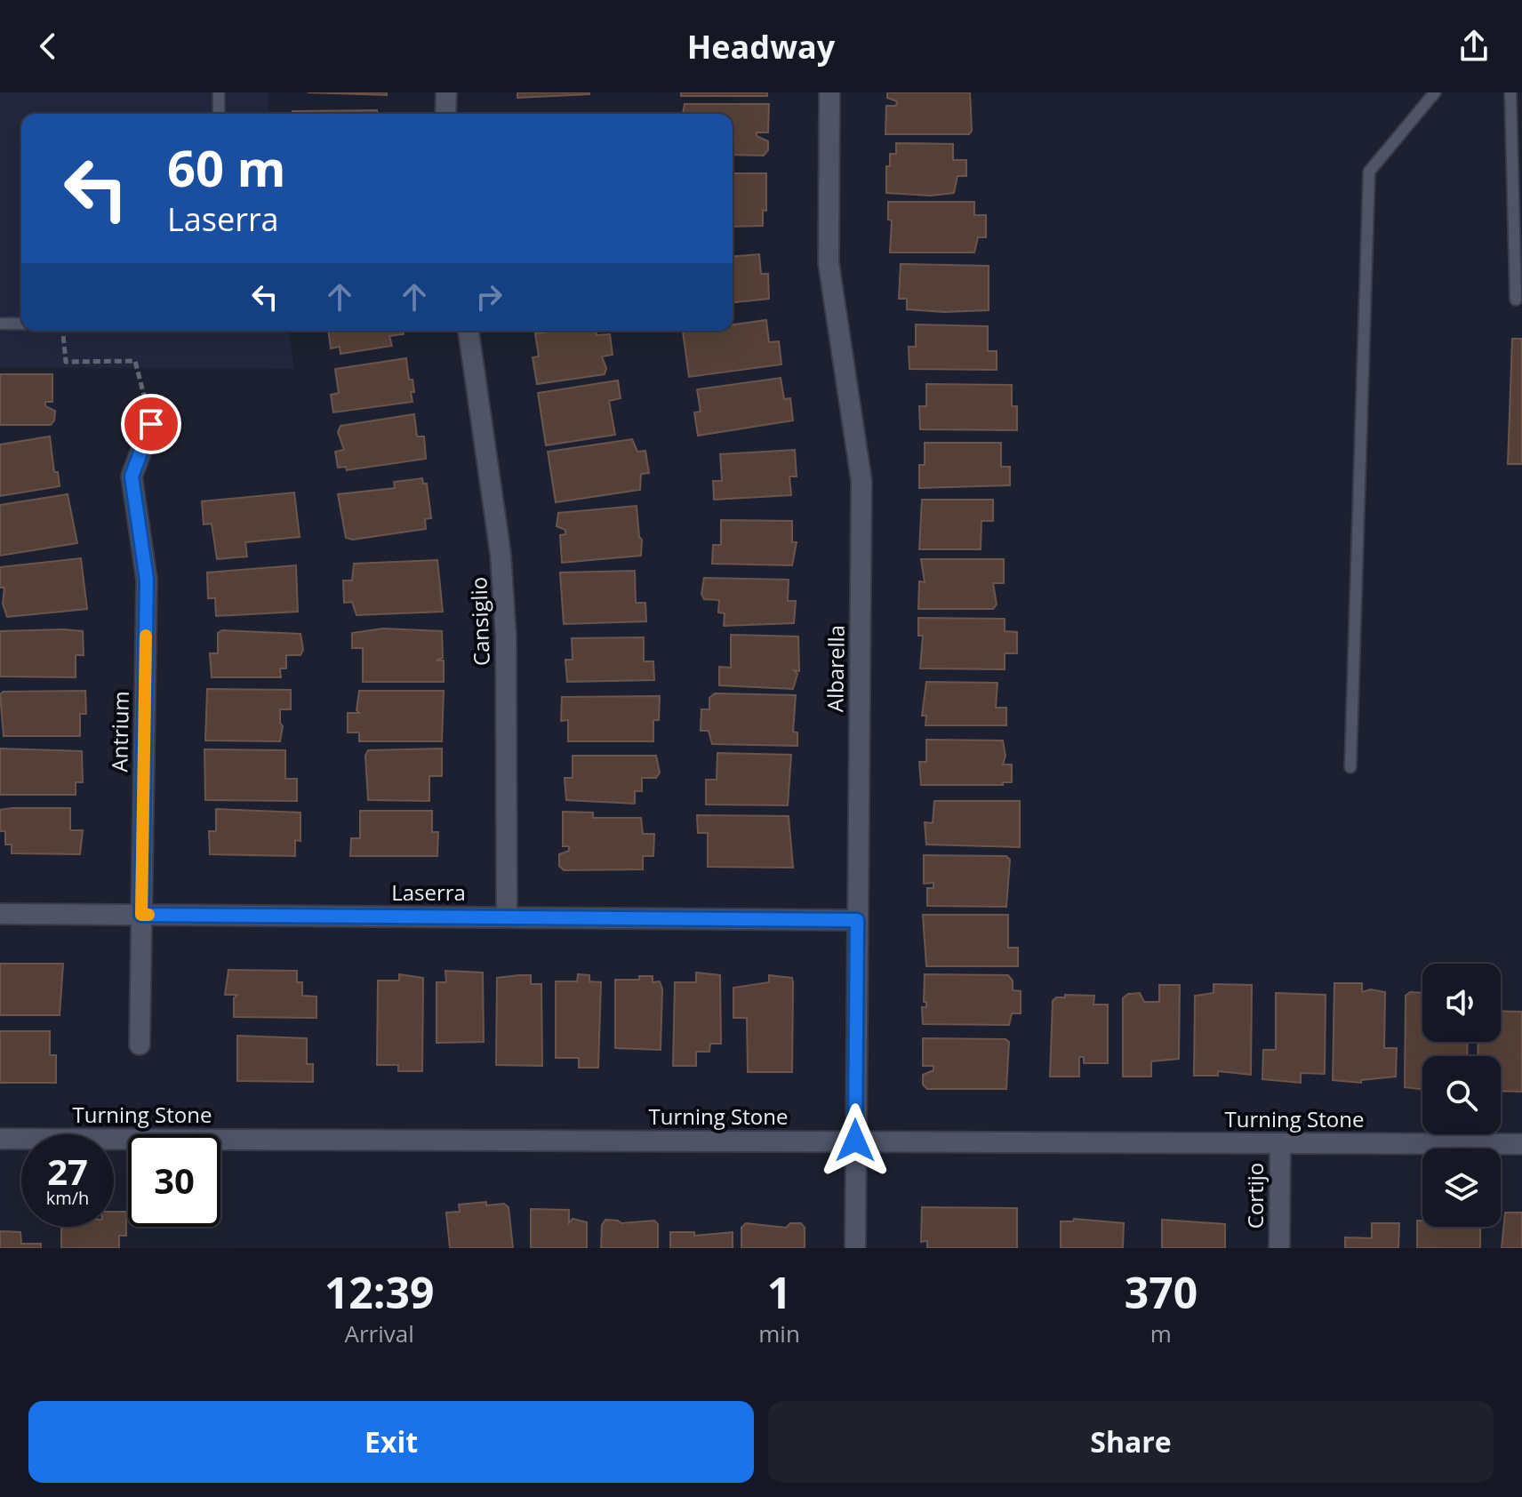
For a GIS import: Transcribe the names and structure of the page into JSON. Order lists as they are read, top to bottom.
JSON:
{
  "streets": {
    "street": [
      "Cansiglio",
      "Albarella",
      "Antrium",
      "Laserra",
      "Turning Stone",
      "Cortijo"
    ]
  },
  "crossings": [
    ["Cansiglio", "Laserra"],
    ["Albarella", "Laserra"],
    ["Albarella", "Turning Stone"],
    ["Antrium", "Laserra"],
    ["Turning Stone", "Cortijo"]
  ],
  "page": {
    "header": "Headway",
    "turn": ["60 m", "Laserra"],
    "speed": "27 km/h",
    "limit": "30",
    "eta": [
      "12:39",
      "Arrival",
      "1",
      "min",
      "370",
      "m"
    ],
    "buttons": ["Exit", "Share"]
  }
}
